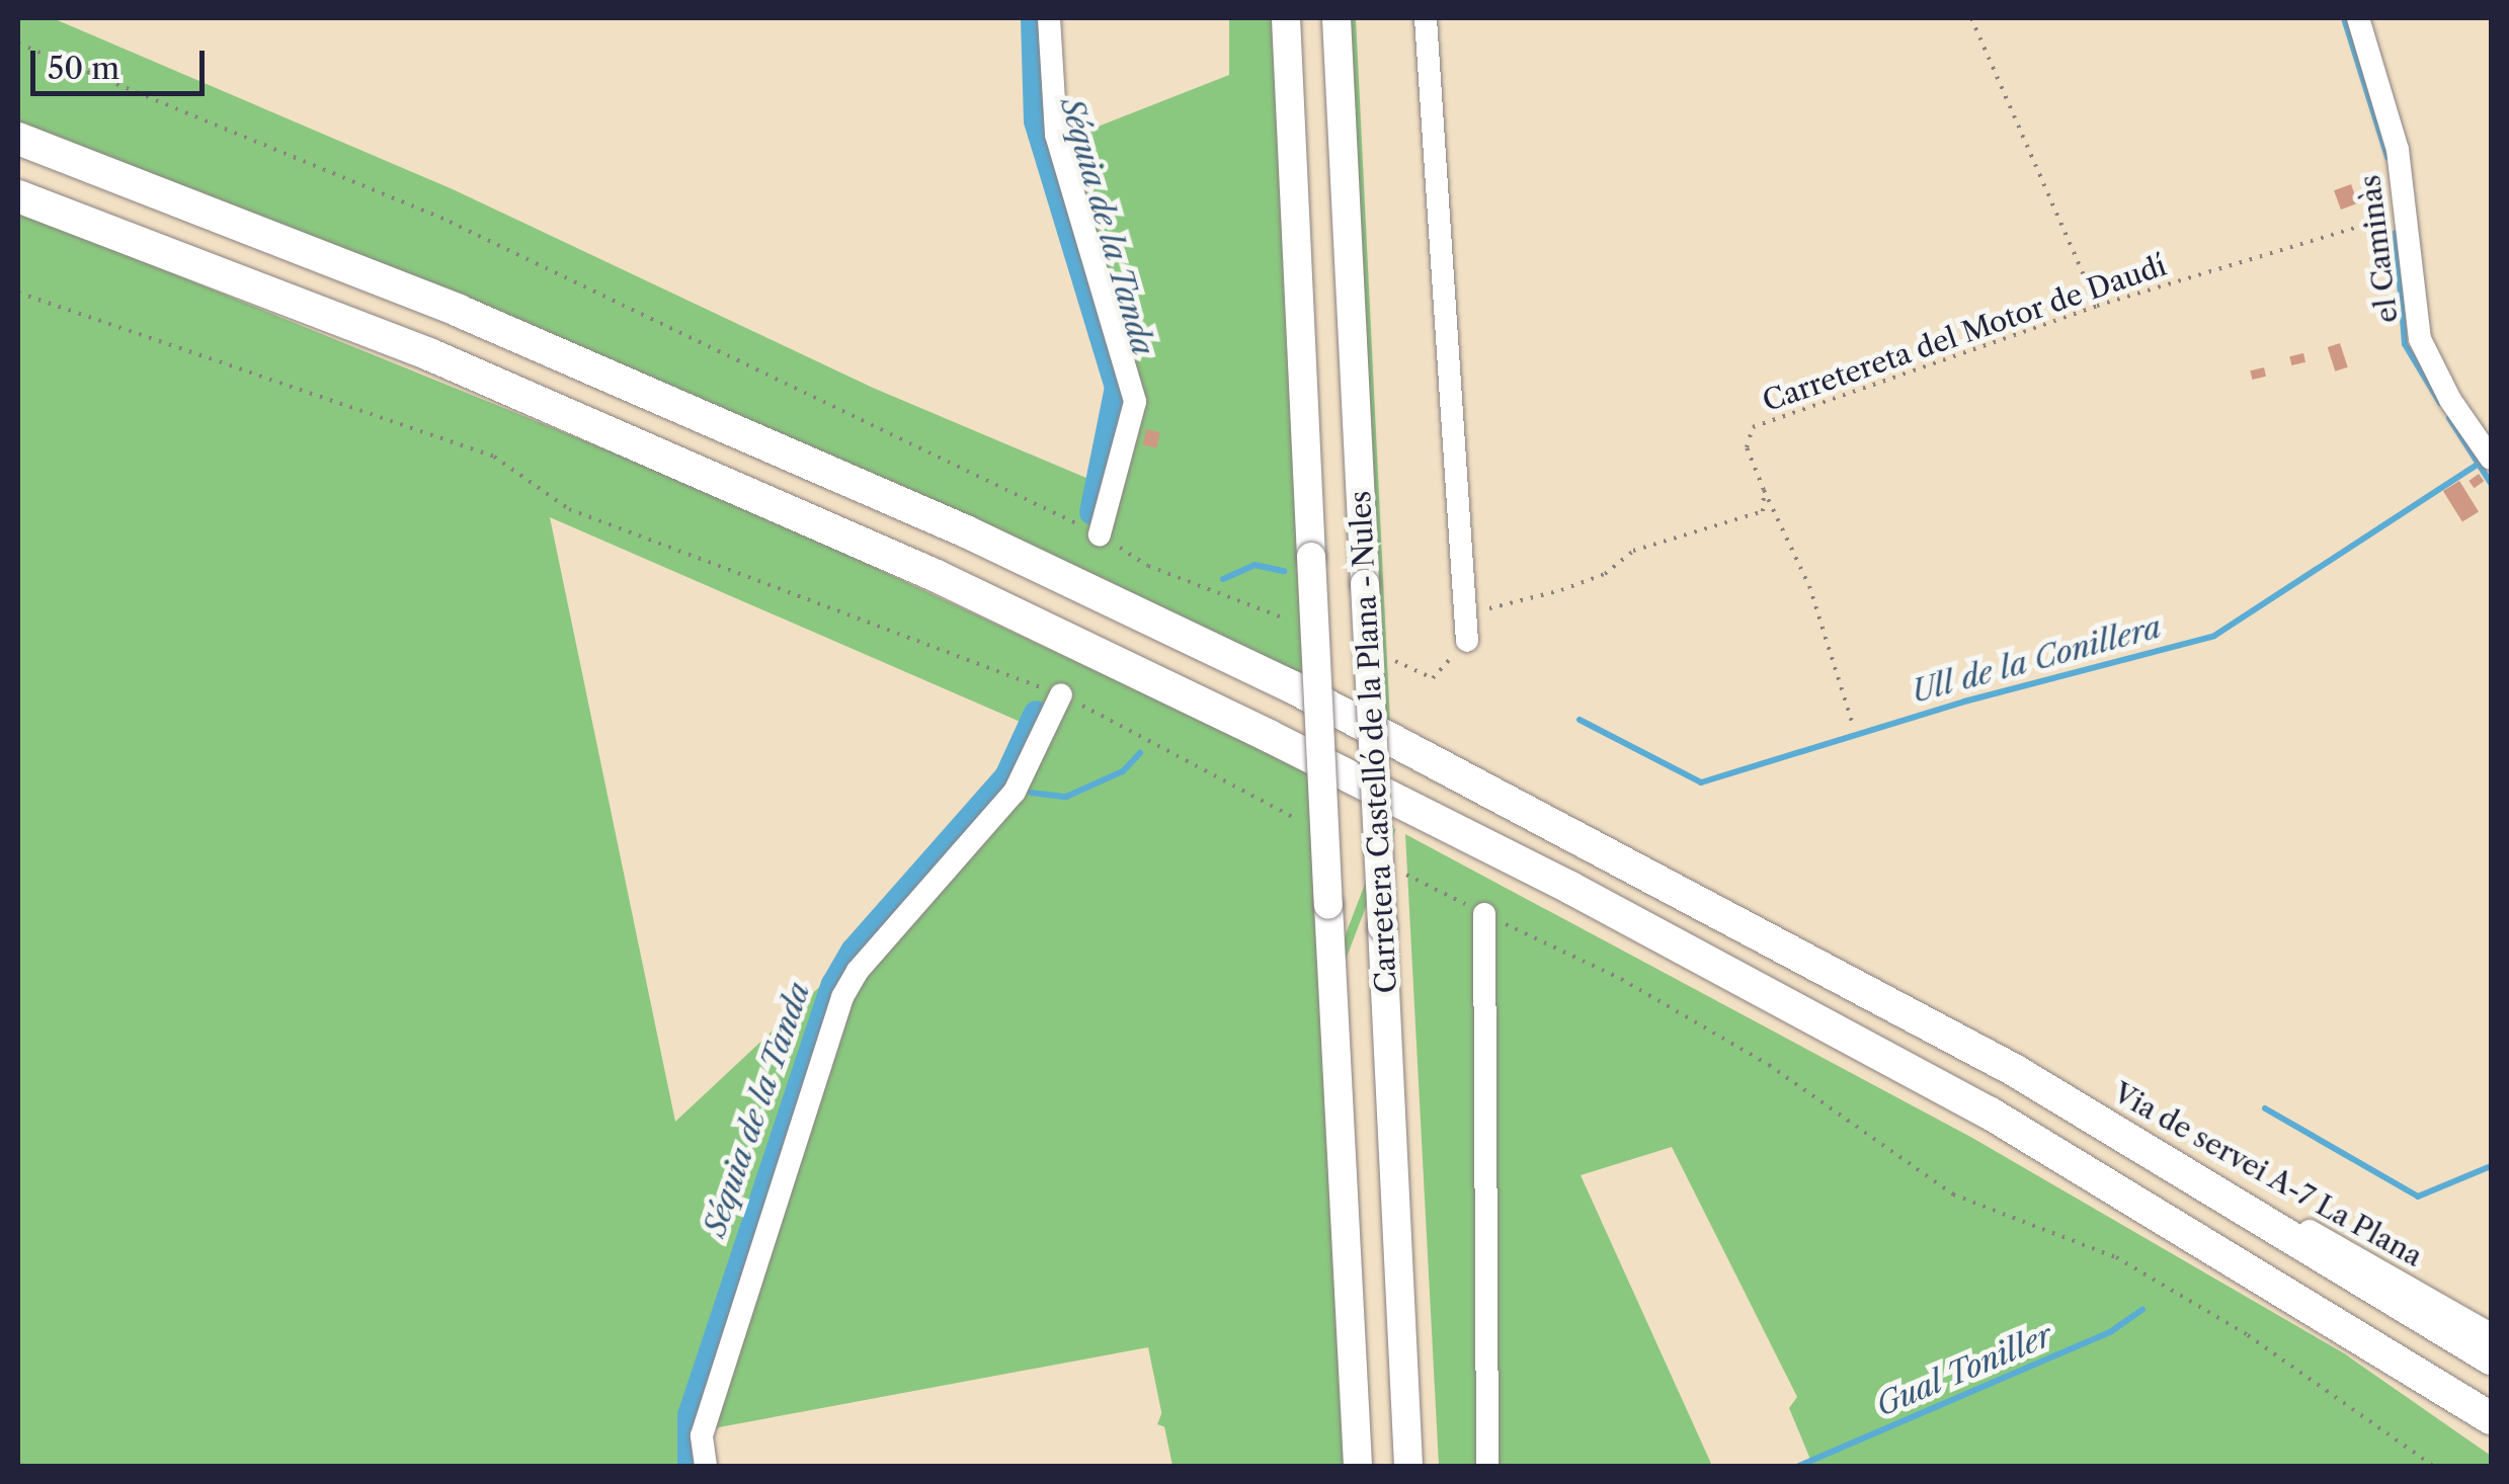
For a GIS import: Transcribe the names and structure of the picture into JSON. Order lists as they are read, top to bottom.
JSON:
{
  "streets": {
    "main road": ["Carretera Castelló de la Plana - Nules"],
    "street": ["el Caminàs", "Via de servei A-7 La Plana"],
    "path": ["Carretereta del Motor de Daudí"]
  },
  "crossings": [
    ["el Caminàs", "Carretereta del Motor de Daudí"]
  ],
  "water": ["Séquia de la Tanda", "Ull de la Conillera", "Gual Toniller"],
  "scale_bar": "50 m"
}
